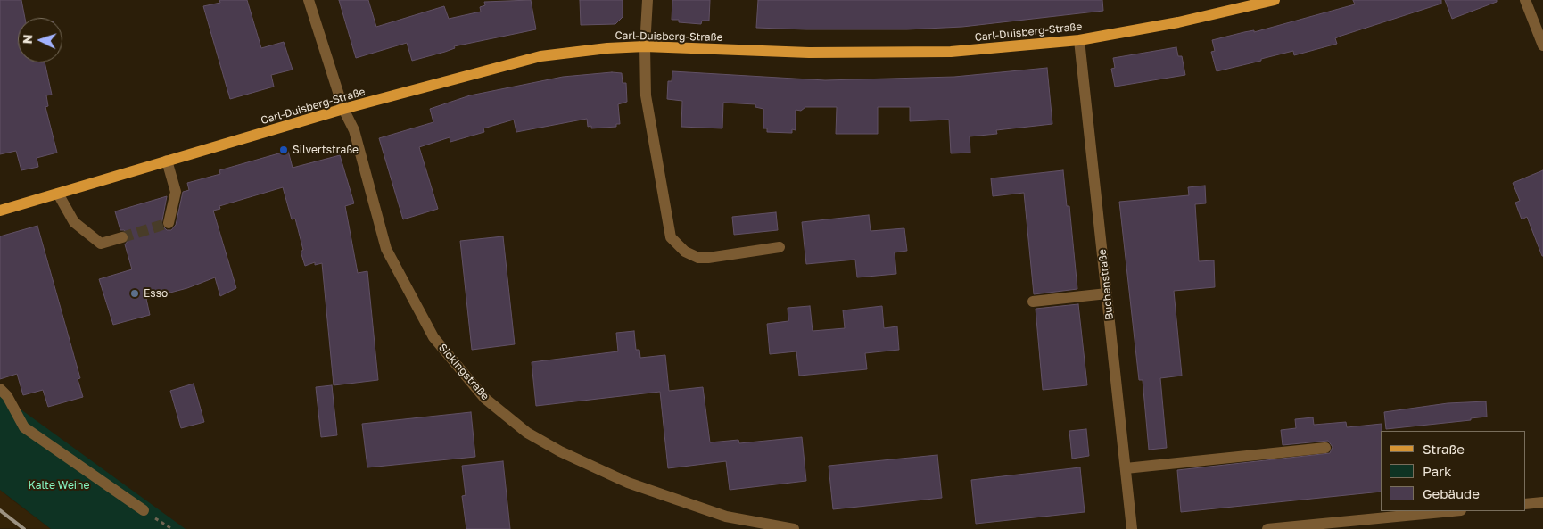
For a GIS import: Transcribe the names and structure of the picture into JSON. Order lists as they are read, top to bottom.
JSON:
{
  "streets": {
    "main road": ["Carl-Duisberg-Straße"],
    "street": ["Buchenstraße", "Sickingstraße"]
  },
  "crossings": [
    ["Carl-Duisberg-Straße", "Buchenstraße"],
    ["Carl-Duisberg-Straße", "Sickingstraße"]
  ],
  "parks": ["Kalte Weihe"],
  "places": ["Silvertstraße", "Esso"],
  "legend": ["Straße", "Park", "Gebäude"],
  "north": "left"
}
